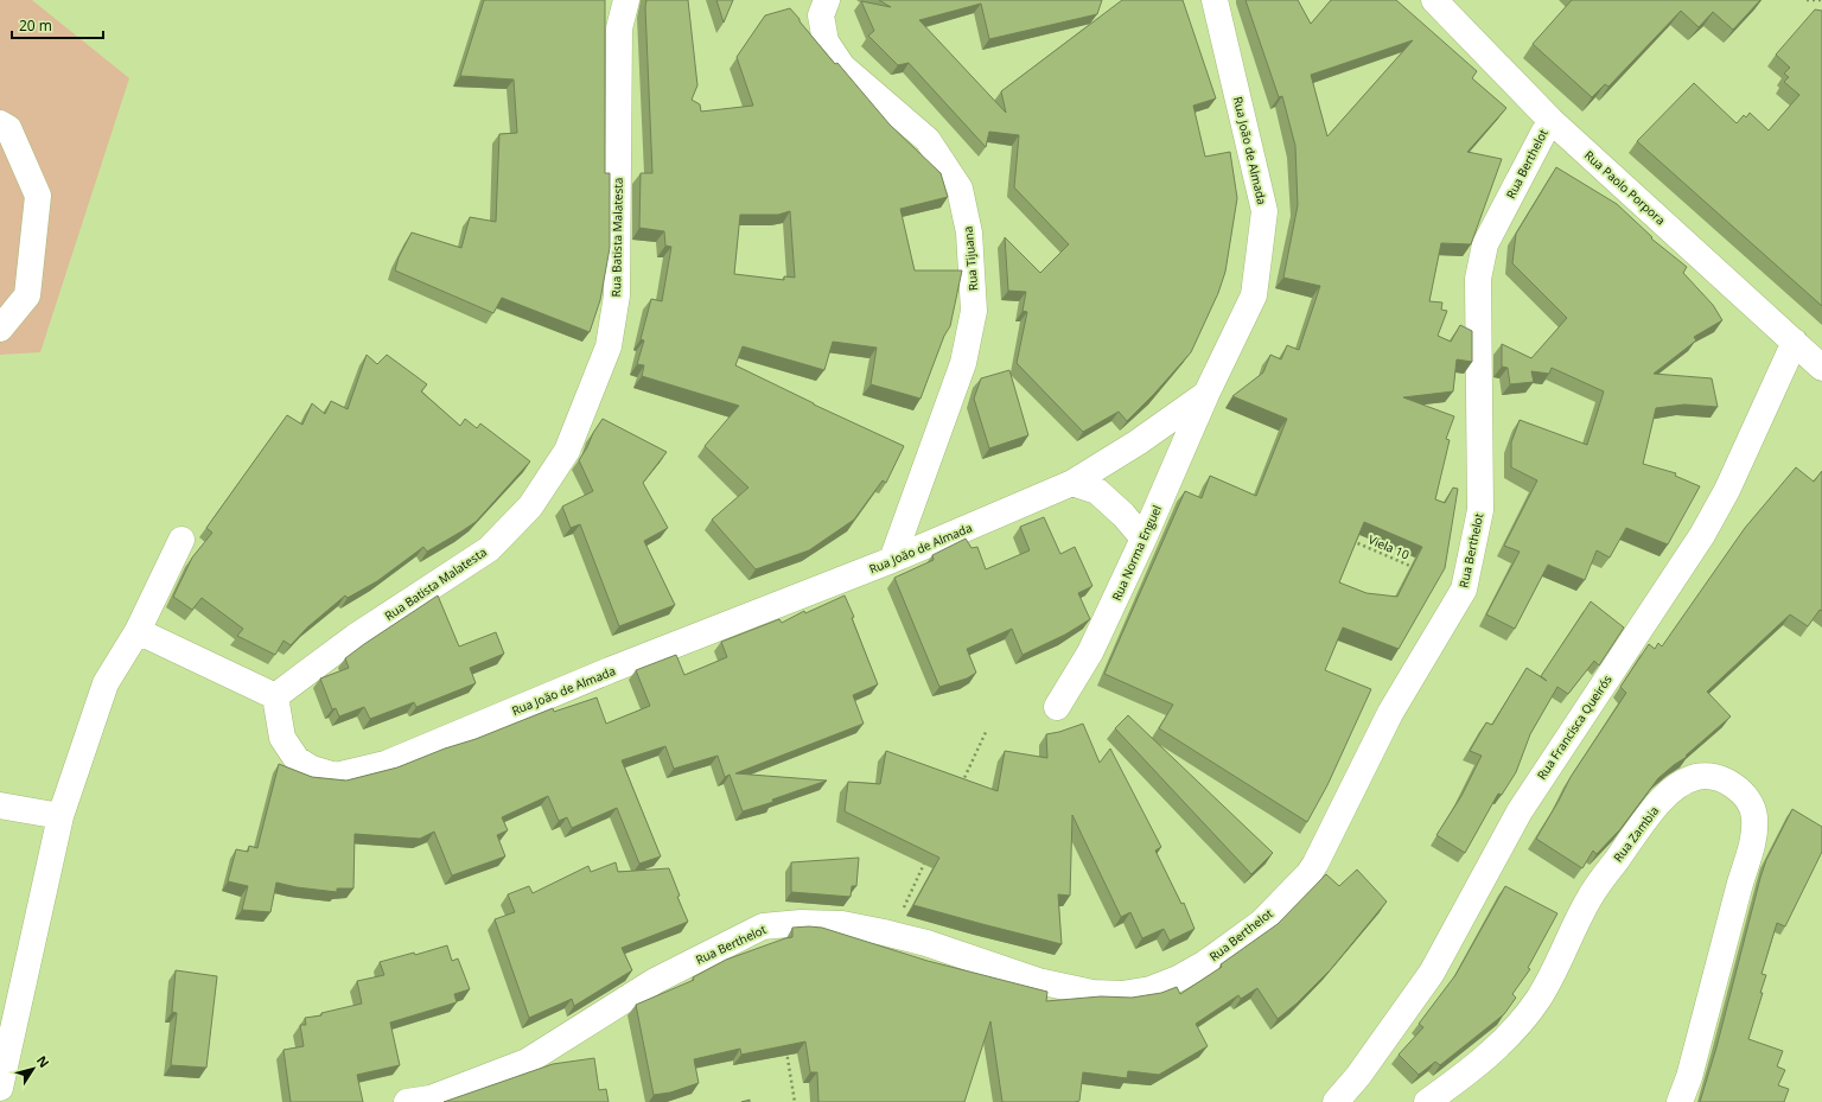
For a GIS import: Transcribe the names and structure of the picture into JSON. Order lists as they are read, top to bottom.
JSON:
{
  "streets": {
    "street": [
      "Rua João de Almada",
      "Rua Berthelot",
      "Rua Paolo Porpora",
      "Rua Batista Malatesta",
      "Rua Tijuana",
      "Rua Norma Enguel",
      "Rua Francisca Queirós",
      "Rua Zambia"
    ],
    "path": ["Viela 10"]
  },
  "crossings": [
    ["Rua João de Almada", "Rua Batista Malatesta"],
    ["Rua João de Almada", "Rua Tijuana"],
    ["Rua João de Almada", "Rua Norma Enguel"],
    ["Rua Berthelot", "Rua Paolo Porpora"],
    ["Rua Paolo Porpora", "Rua Francisca Queirós"]
  ],
  "scale_bar": "20 m",
  "north": "top right"
}
